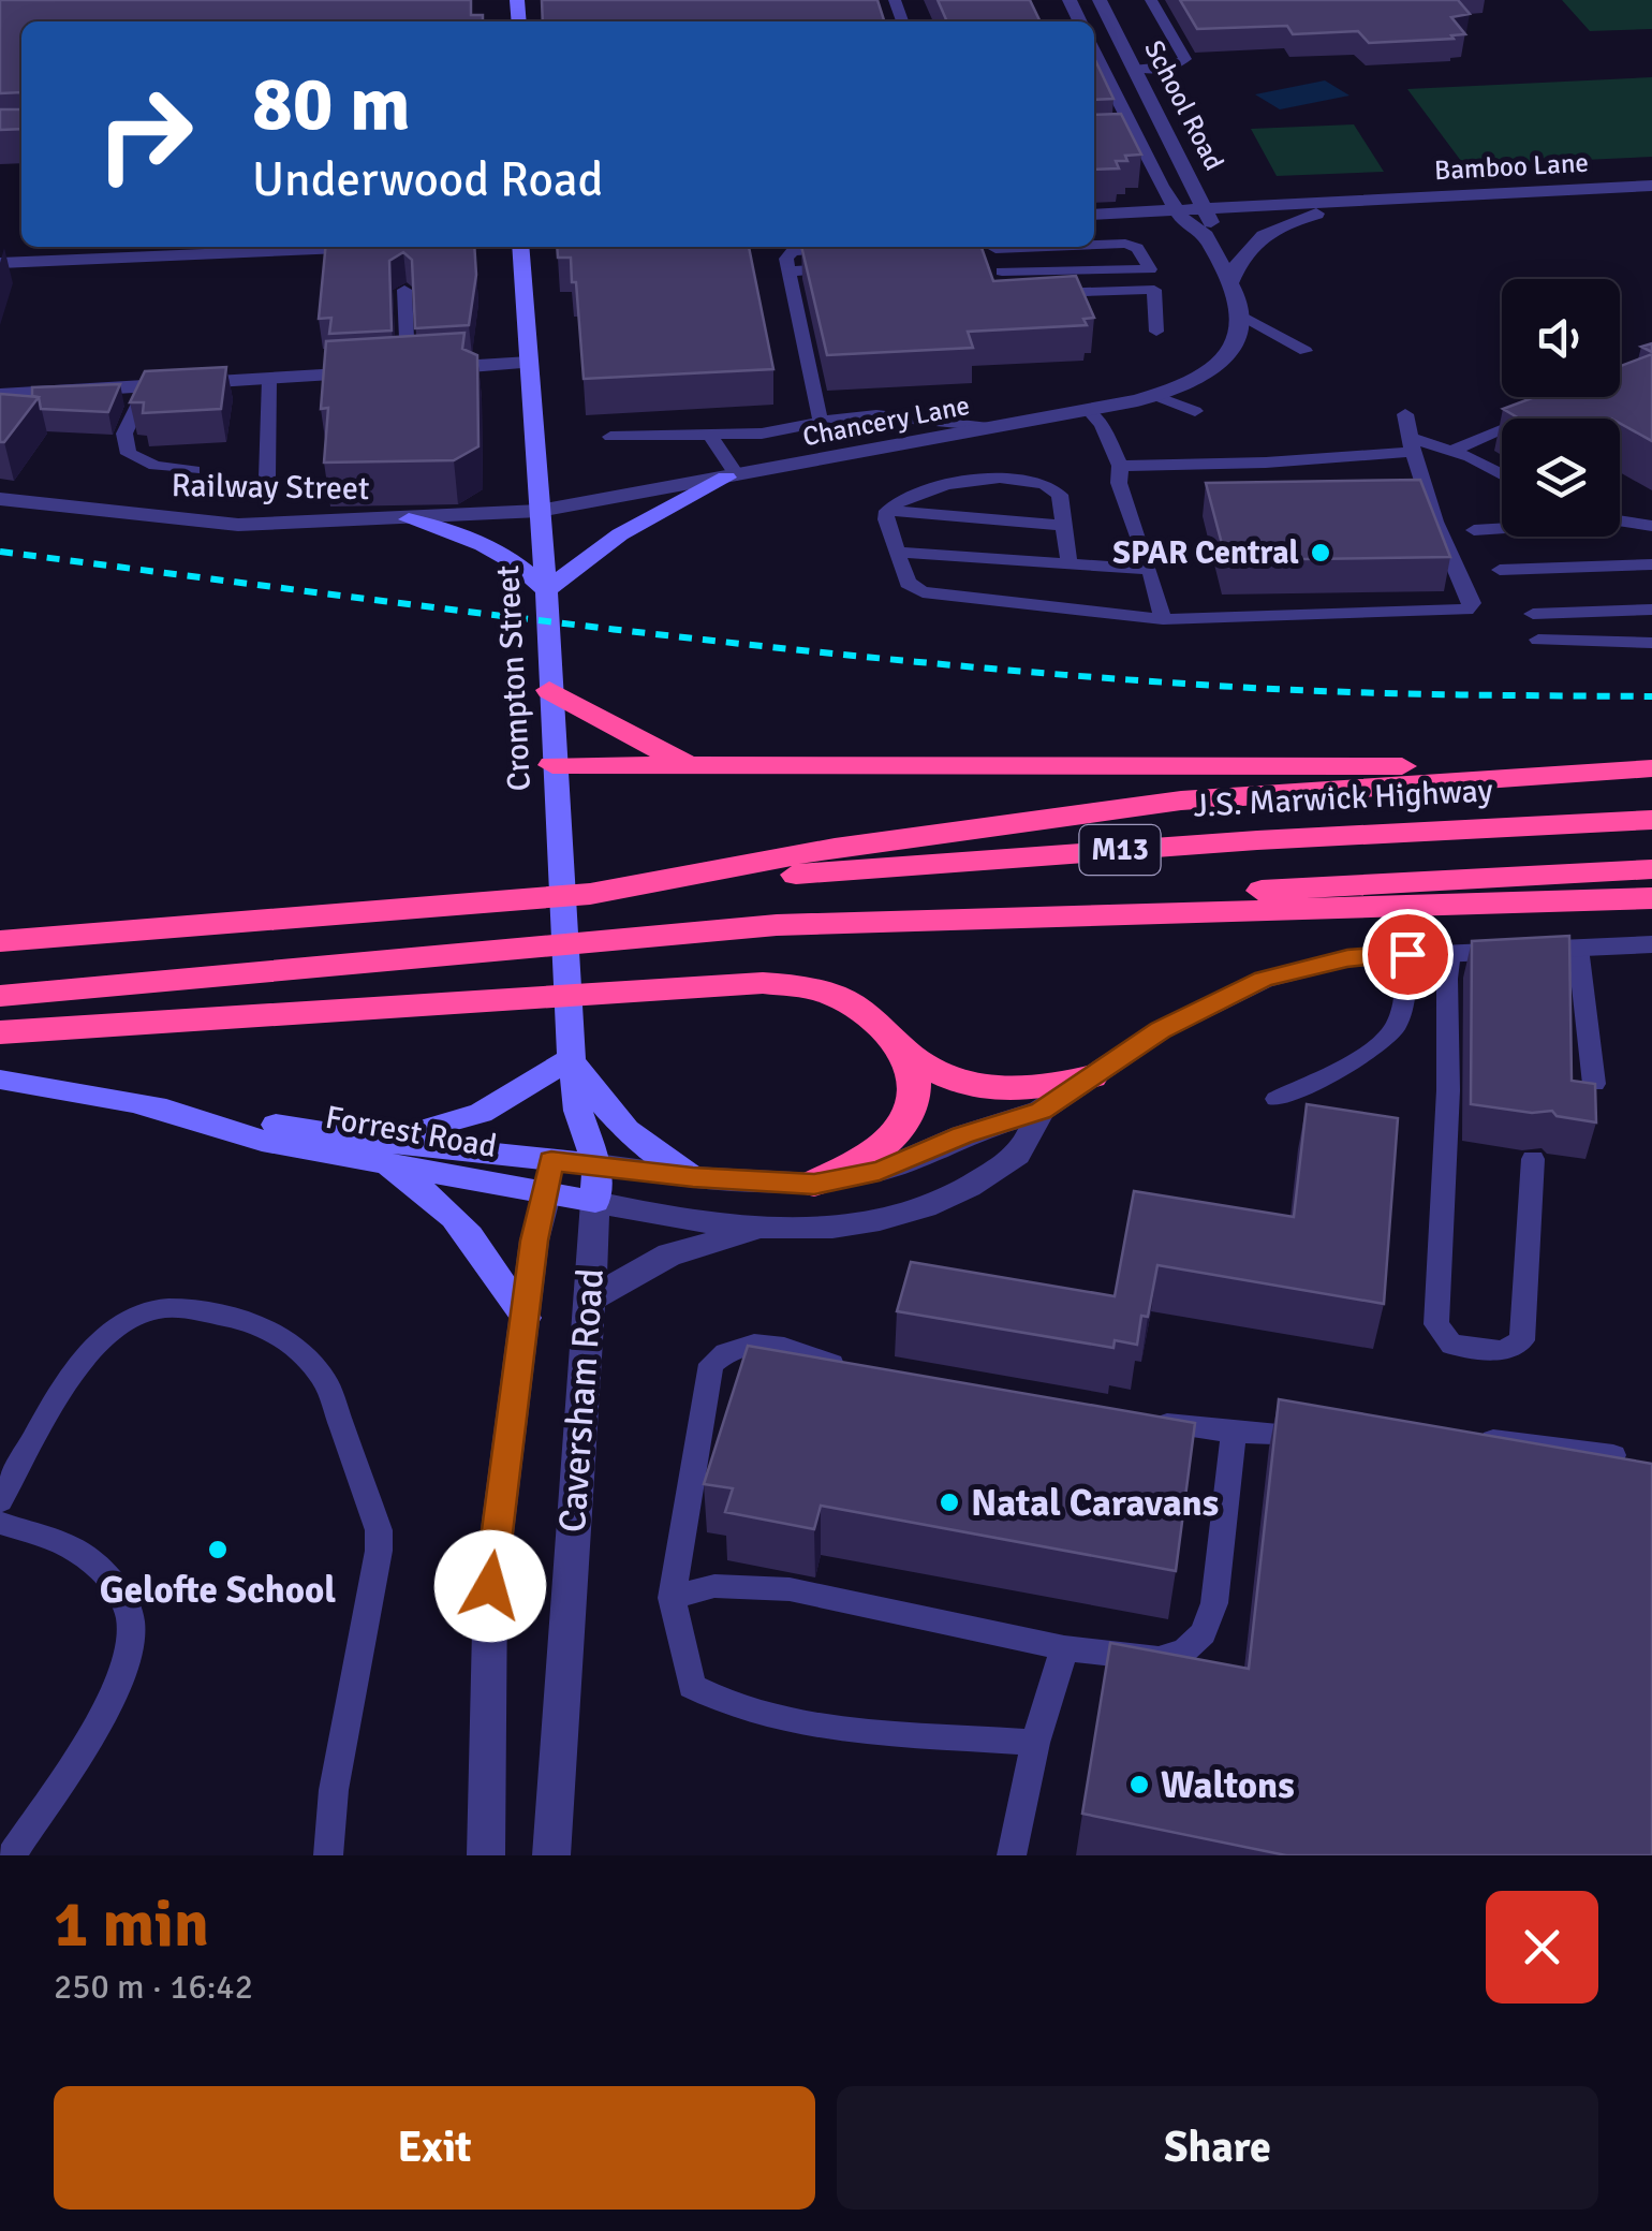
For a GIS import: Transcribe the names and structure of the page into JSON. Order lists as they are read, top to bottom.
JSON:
{
  "streets": {
    "highway": ["J.S. Marwick Highway", "M13"],
    "street": [
      "School Road",
      "Bamboo Lane",
      "Chancery Lane",
      "Railway Street",
      "Crompton Street",
      "Forrest Road",
      "Caversham Road"
    ]
  },
  "crossings": [
    ["School Road", "Bamboo Lane"],
    ["School Road", "Chancery Lane"],
    ["Chancery Lane", "Railway Street"],
    ["Chancery Lane", "Crompton Street"],
    ["Railway Street", "Crompton Street"],
    ["Crompton Street", "Forrest Road"],
    ["Crompton Street", "Caversham Road"],
    ["J.S. Marwick Highway", "M13"],
    ["Forrest Road", "Caversham Road"]
  ],
  "places": [
    "SPAR Central",
    "Natal Caravans",
    "Gelofte School",
    "Waltons"
  ],
  "page": {
    "turn": ["80 m", "Underwood Road"],
    "heading": ["1 min", "250 m · 16:42"],
    "buttons": ["Exit", "Share"]
  }
}
